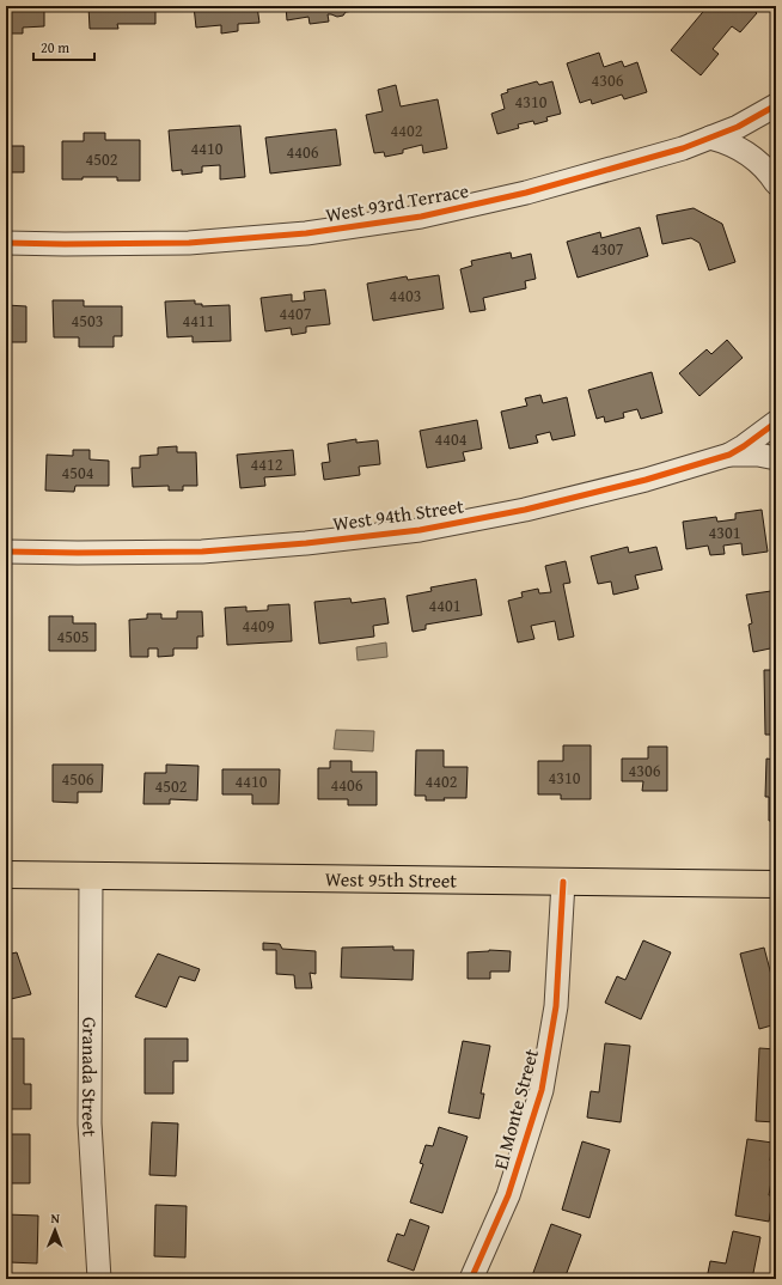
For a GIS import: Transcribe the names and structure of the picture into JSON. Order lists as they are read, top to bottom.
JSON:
{
  "streets": {
    "main road": ["West 95th Street"],
    "street": [
      "West 93rd Terrace",
      "West 94th Street",
      "Granada Street",
      "El Monte Street"
    ]
  },
  "crossings": [
    ["West 95th Street", "Granada Street"],
    ["West 95th Street", "El Monte Street"]
  ],
  "house_numbers": [
    "4306",
    "4310",
    "4402",
    "4410",
    "4406",
    "4502",
    "4307",
    "4403",
    "4407",
    "4503",
    "4411",
    "4404",
    "4412",
    "4504",
    "4301",
    "4401",
    "4409",
    "4505",
    "4306",
    "4310",
    "4506",
    "4410",
    "4402",
    "4406",
    "4502"
  ],
  "scale_bar": "20 m",
  "north": "top"
}
